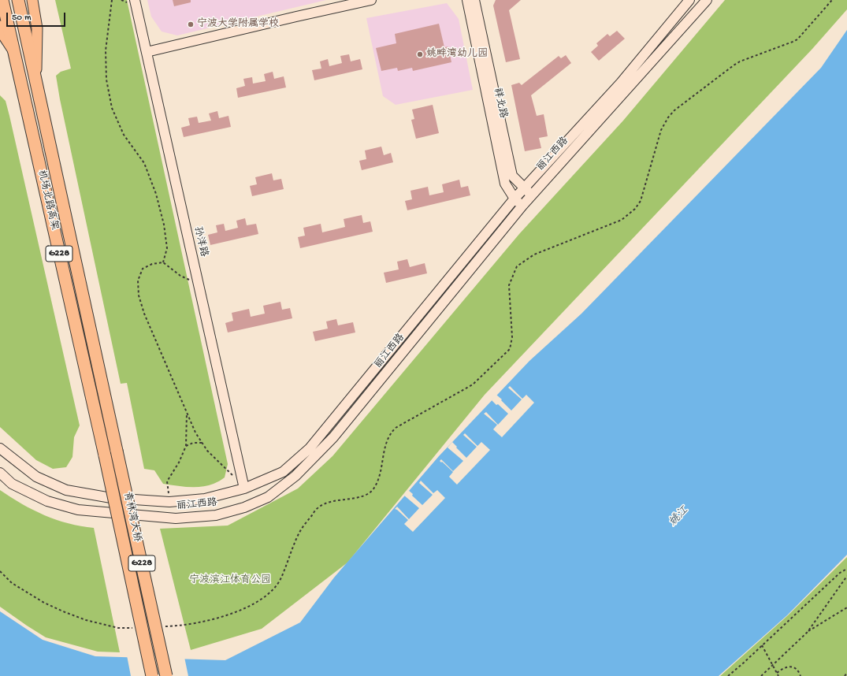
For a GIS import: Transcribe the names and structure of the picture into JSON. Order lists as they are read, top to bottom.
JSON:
{
  "streets": {
    "highway": ["机场北路高架", "G228", "青林湾大桥"],
    "main road": ["祥北路", "丽江西路", "孙洋路"]
  },
  "crossings": [
    ["祥北路", "丽江西路"],
    ["丽江西路", "孙洋路"],
    ["机场北路高架", "G228"],
    ["机场北路高架", "青林湾大桥"]
  ],
  "water": ["姚江"],
  "parks": ["宁波滨江体育公园"],
  "places": ["宁波大学附属学校", "姚畔湾幼儿园"],
  "scale_bar": "50 m"
}
